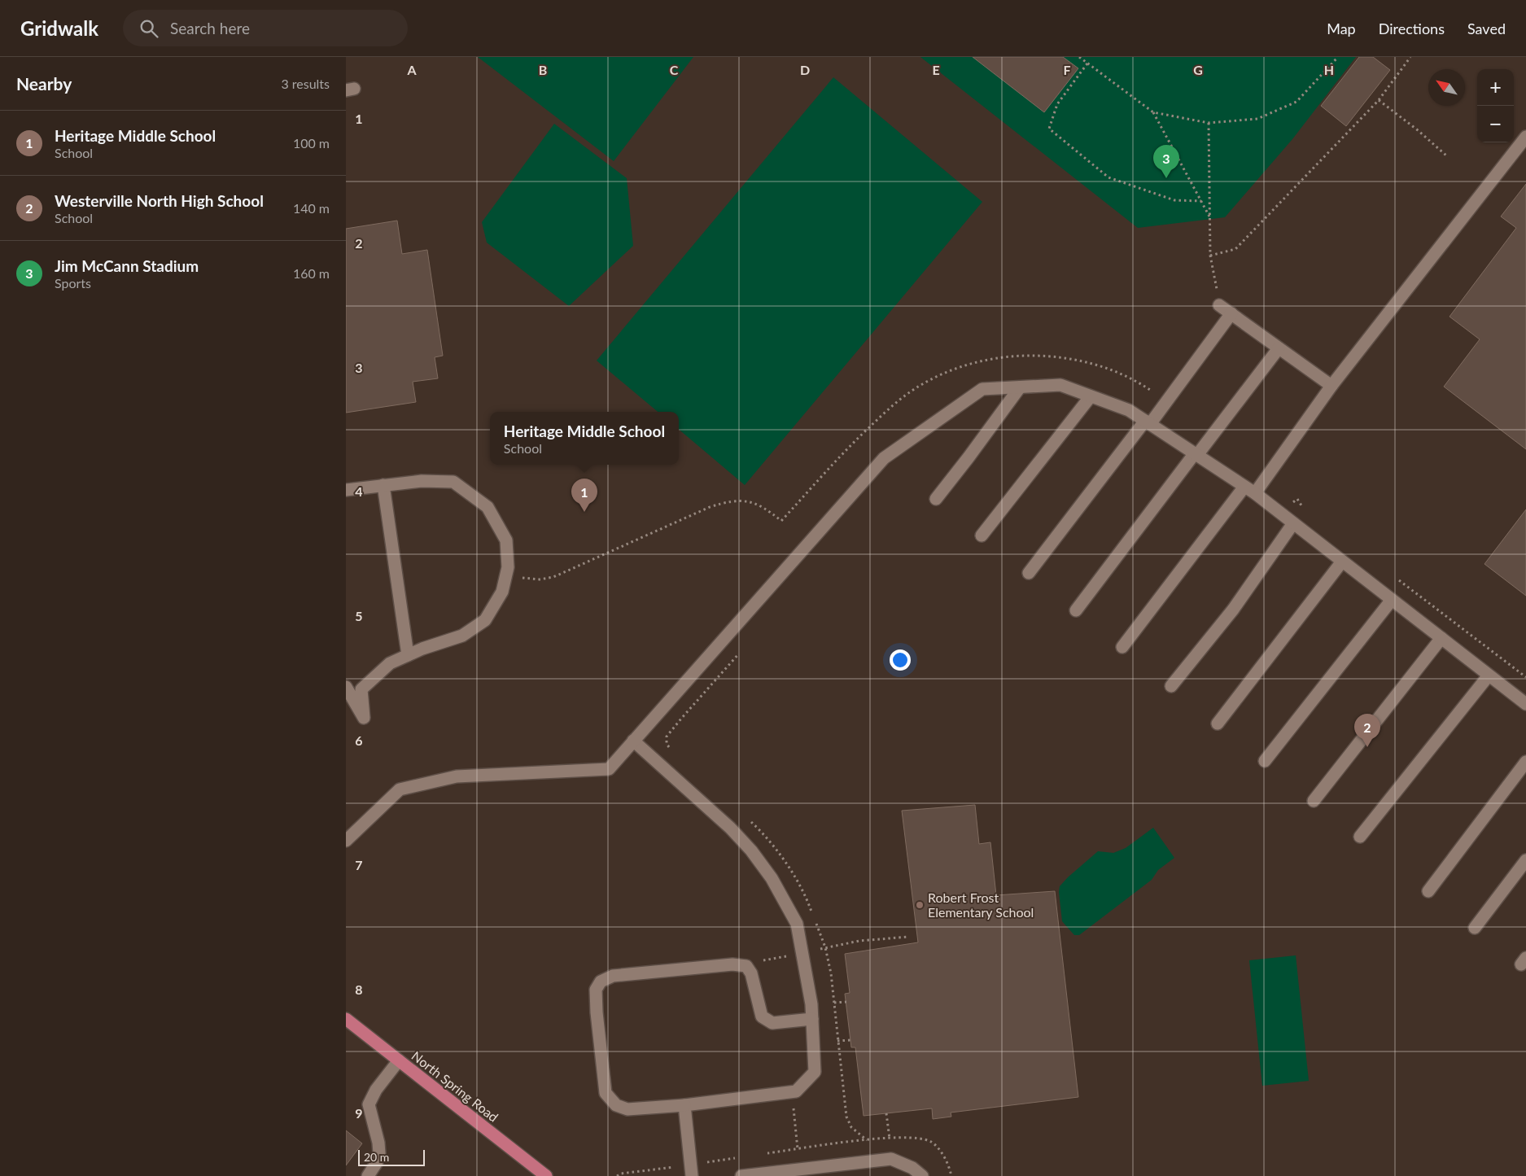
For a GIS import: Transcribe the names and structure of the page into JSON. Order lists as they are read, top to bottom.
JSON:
{
  "streets": {
    "main road": ["North Spring Road"]
  },
  "places": ["Robert Frost Elementary School"],
  "scale_bar": "20 m",
  "north": "top left",
  "page": {
    "header": "Gridwalk",
    "search": "Search here",
    "nav": ["Map", "Directions", "Saved"],
    "heading": ["Nearby", "3 results"],
    "map_buttons": ["+", "−"],
    "list": [
      {
        "mark": "1",
        "name": "Heritage Middle School",
        "note": "School",
        "value": "100 m"
      },
      {
        "mark": "2",
        "name": "Westerville North High School",
        "note": "School",
        "value": "140 m"
      },
      {
        "mark": "3",
        "name": "Jim McCann Stadium",
        "note": "Sports",
        "value": "160 m"
      }
    ],
    "pins": ["3", "1", "2"],
    "popup": ["Heritage Middle School", "School"],
    "scale": "20 m"
  },
  "grid": {
    "columns": [
      "A",
      "B",
      "C",
      "D",
      "E",
      "F",
      "G",
      "H"
    ],
    "rows": [
      "1",
      "2",
      "3",
      "4",
      "5",
      "6",
      "7",
      "8",
      "9"
    ]
  }
}
